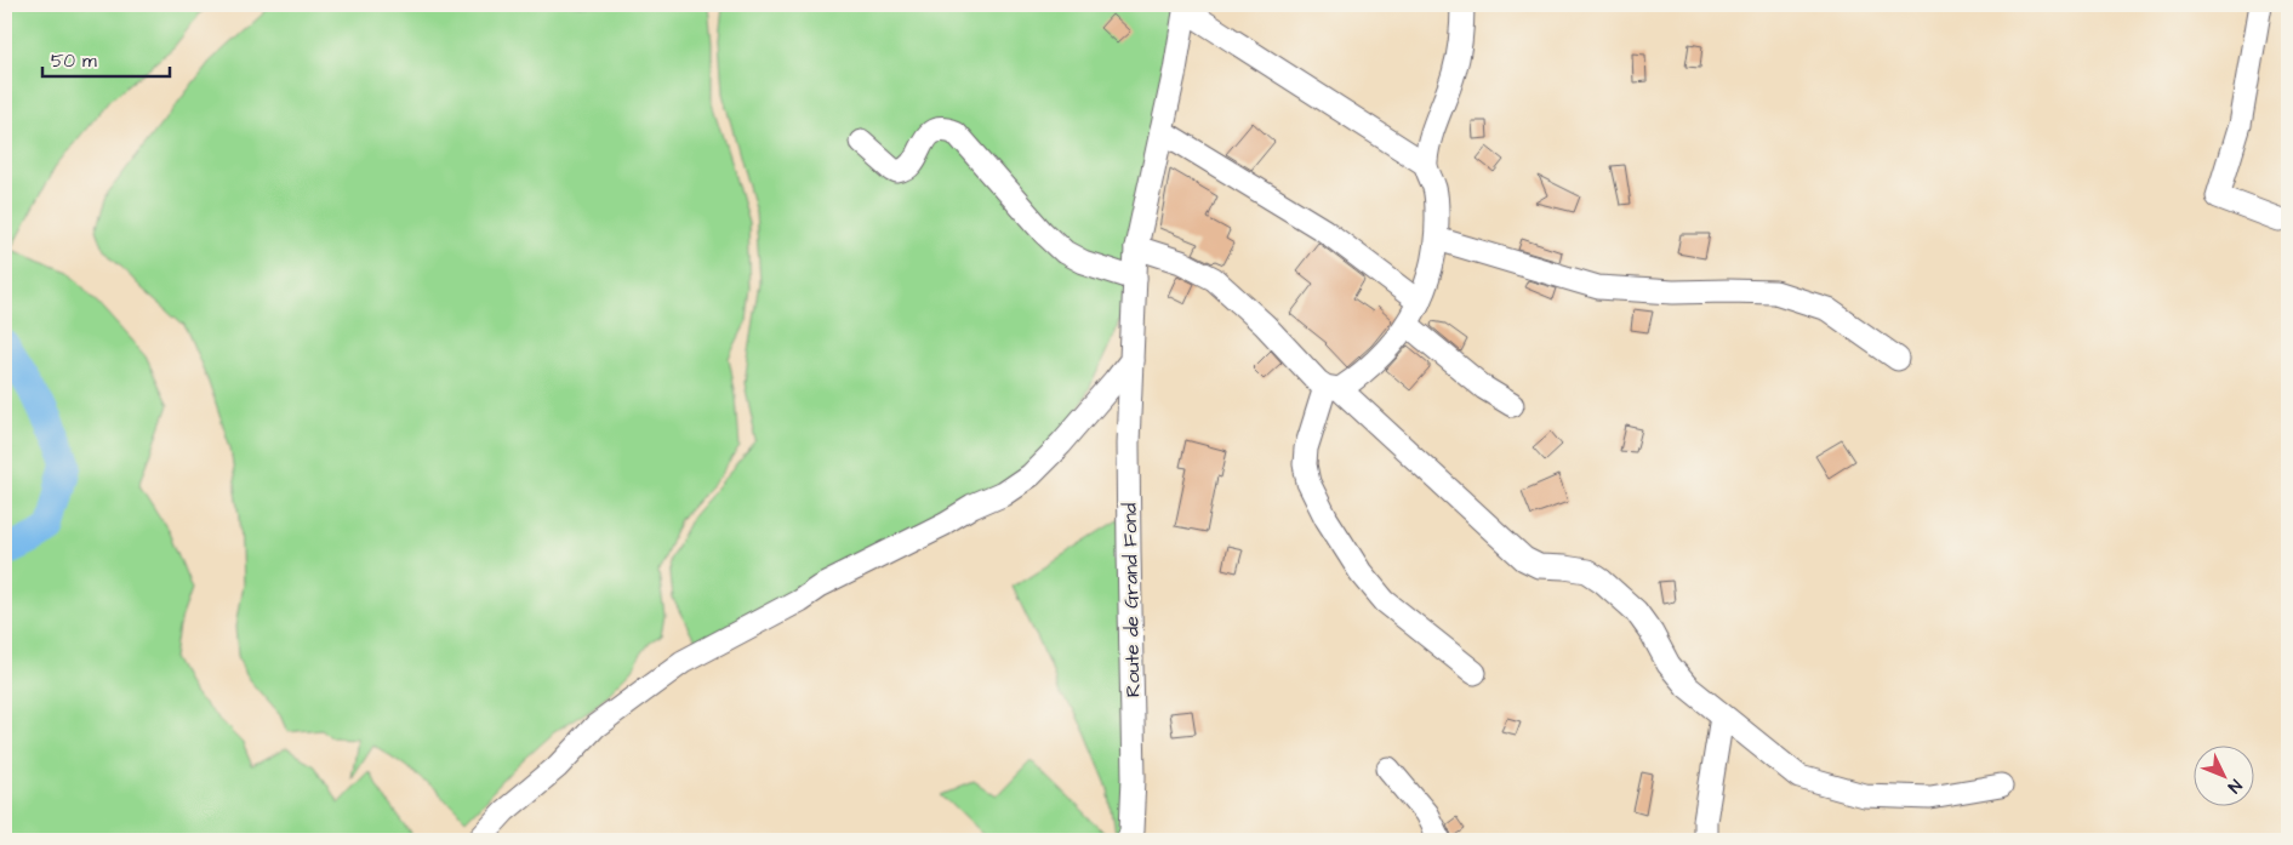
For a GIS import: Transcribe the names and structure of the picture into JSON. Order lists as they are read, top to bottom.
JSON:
{
  "streets": {
    "street": ["Route de Grand Fond"]
  },
  "scale_bar": "50 m",
  "north": "bottom right"
}
